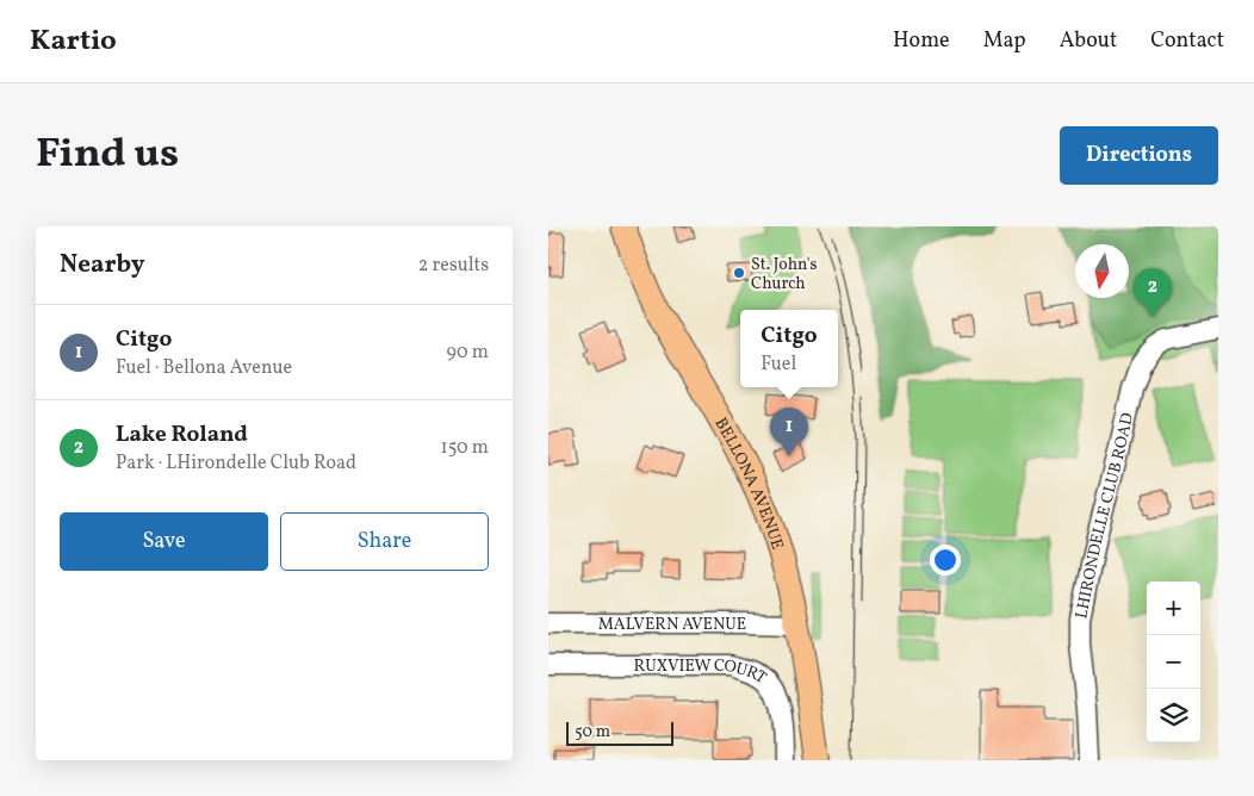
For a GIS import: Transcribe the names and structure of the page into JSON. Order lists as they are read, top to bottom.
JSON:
{
  "streets": {
    "main road": ["BELLONA AVENUE"],
    "street": ["LHIRONDELLE CLUB ROAD", "MALVERN AVENUE", "RUXVIEW COURT"]
  },
  "crossings": [
    ["BELLONA AVENUE", "MALVERN AVENUE"]
  ],
  "places": ["St. John's Church"],
  "scale_bar": "50 m",
  "north": "bottom",
  "page": {
    "header": "Kartio",
    "nav": [
      "Home",
      "Map",
      "About",
      "Contact"
    ],
    "title": "Find us",
    "buttons": [
      "Directions",
      ["Save", "Share"]
    ],
    "heading": ["Nearby", "2 results"],
    "pins": ["2", "1"],
    "list": [
      {
        "mark": "1",
        "name": "Citgo",
        "note": "Fuel · Bellona Avenue",
        "value": "90 m"
      },
      {
        "mark": "2",
        "name": "Lake Roland",
        "note": "Park · LHirondelle Club Road",
        "value": "150 m"
      }
    ],
    "popup": ["Citgo", "Fuel"],
    "map_buttons": ["+", "−"],
    "scale": "50 m"
  }
}
